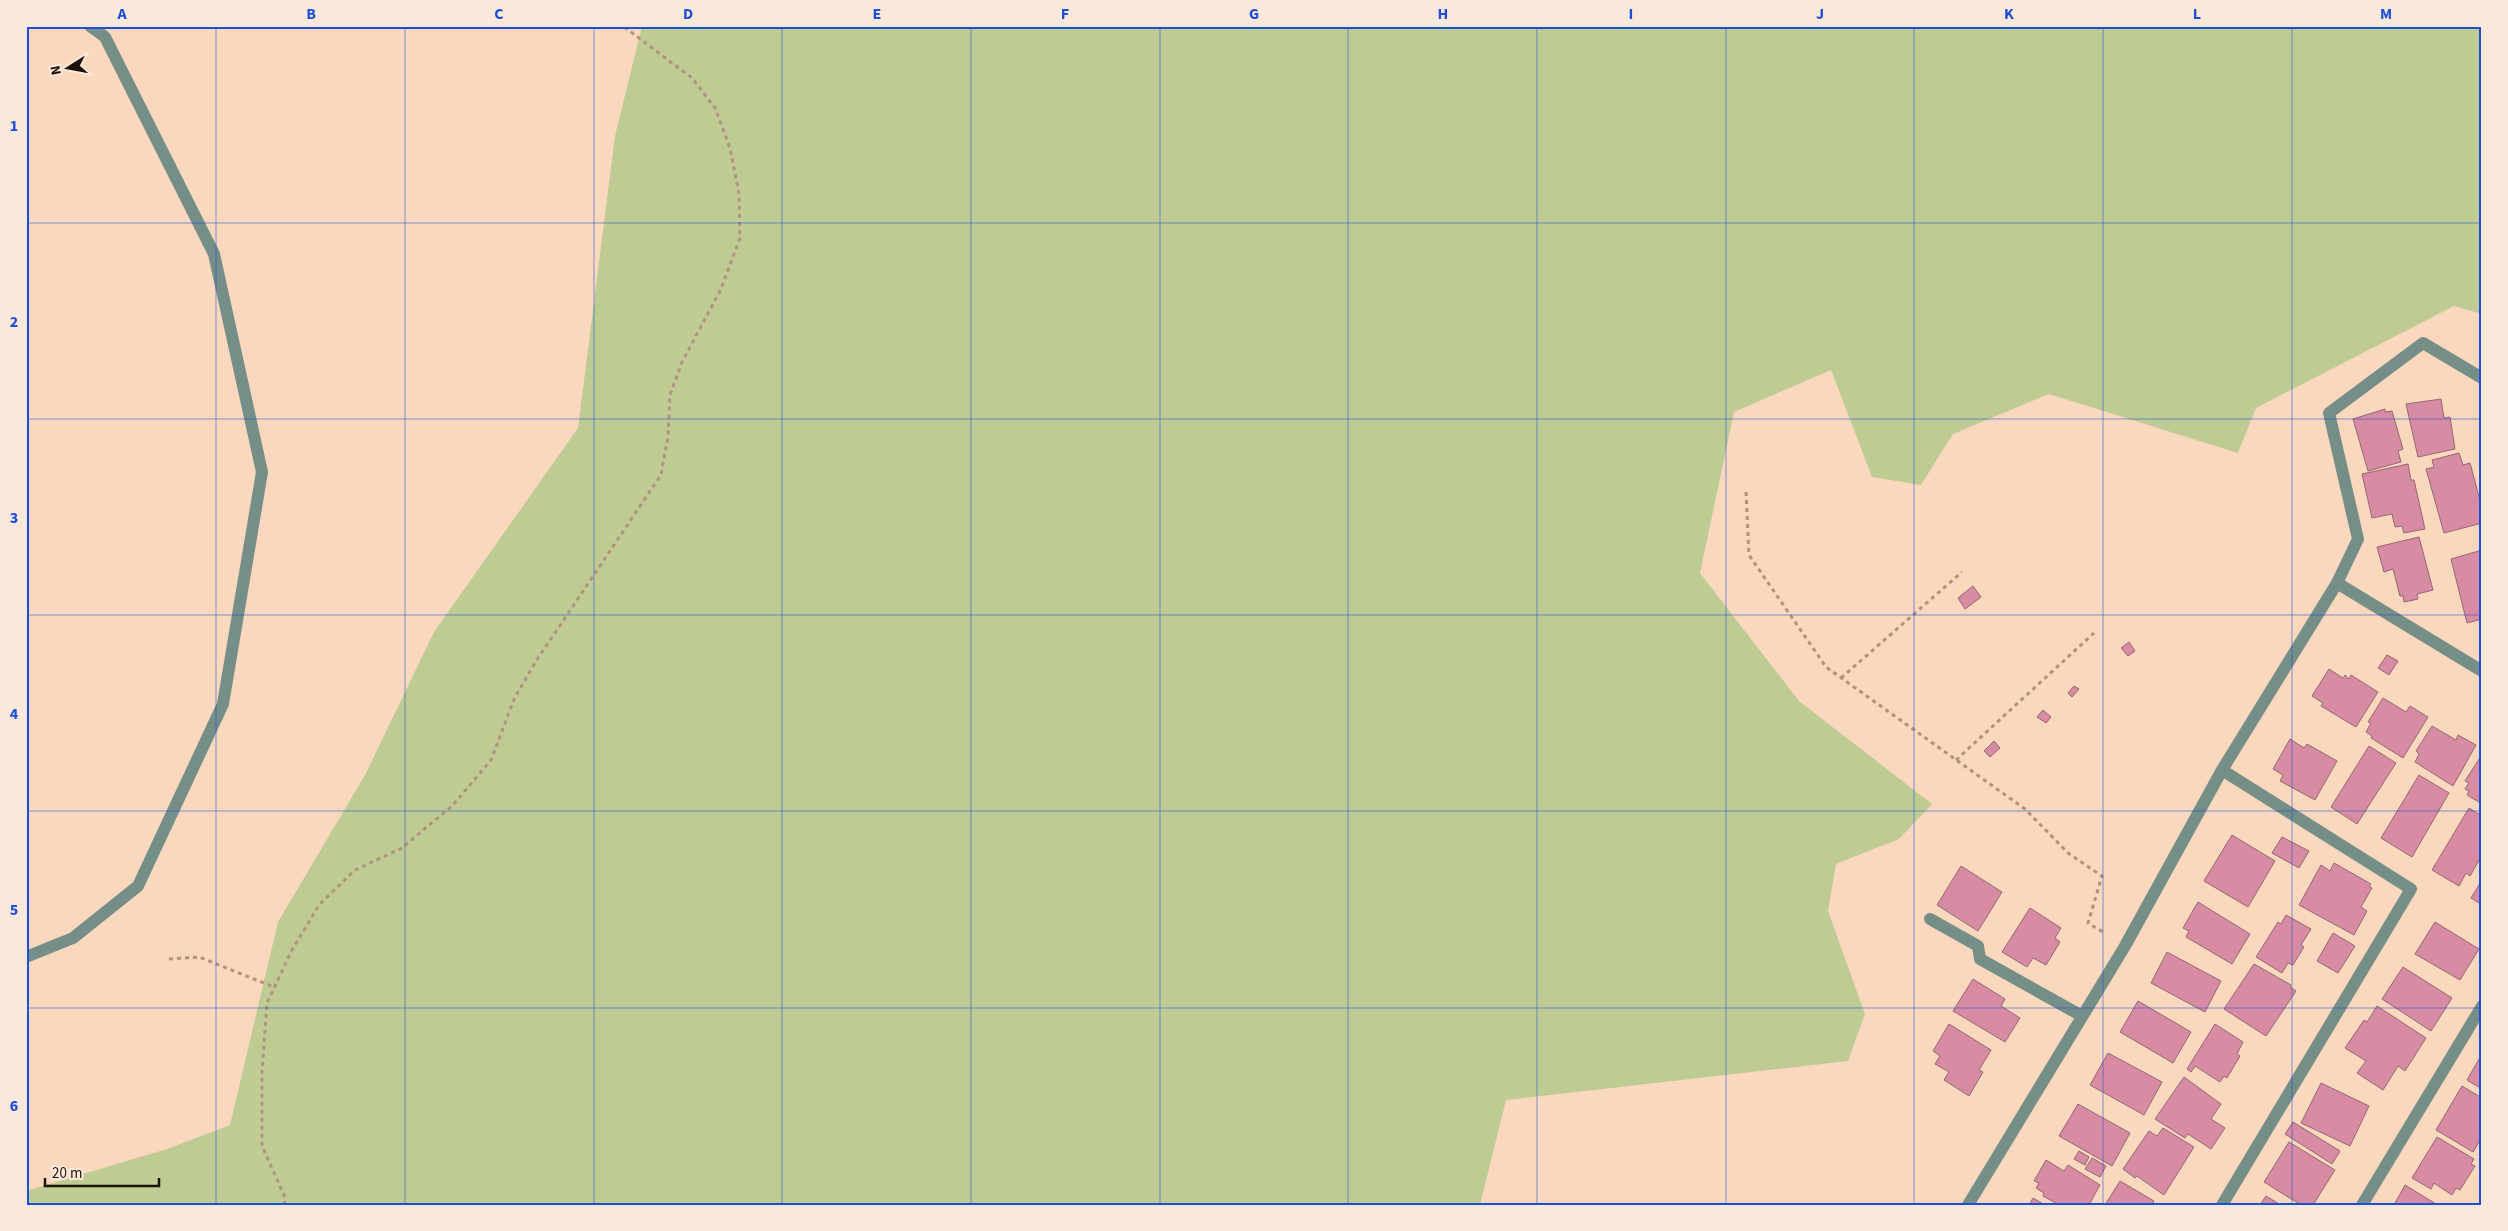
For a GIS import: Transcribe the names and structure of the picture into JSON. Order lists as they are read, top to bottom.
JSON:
{
  "scale_bar": "20 m",
  "north": "left",
  "grid": {
    "columns": [
      "A",
      "B",
      "C",
      "D",
      "E",
      "F",
      "G",
      "H",
      "I",
      "J",
      "K",
      "L",
      "M"
    ],
    "rows": [
      "1",
      "2",
      "3",
      "4",
      "5",
      "6"
    ]
  }
}
